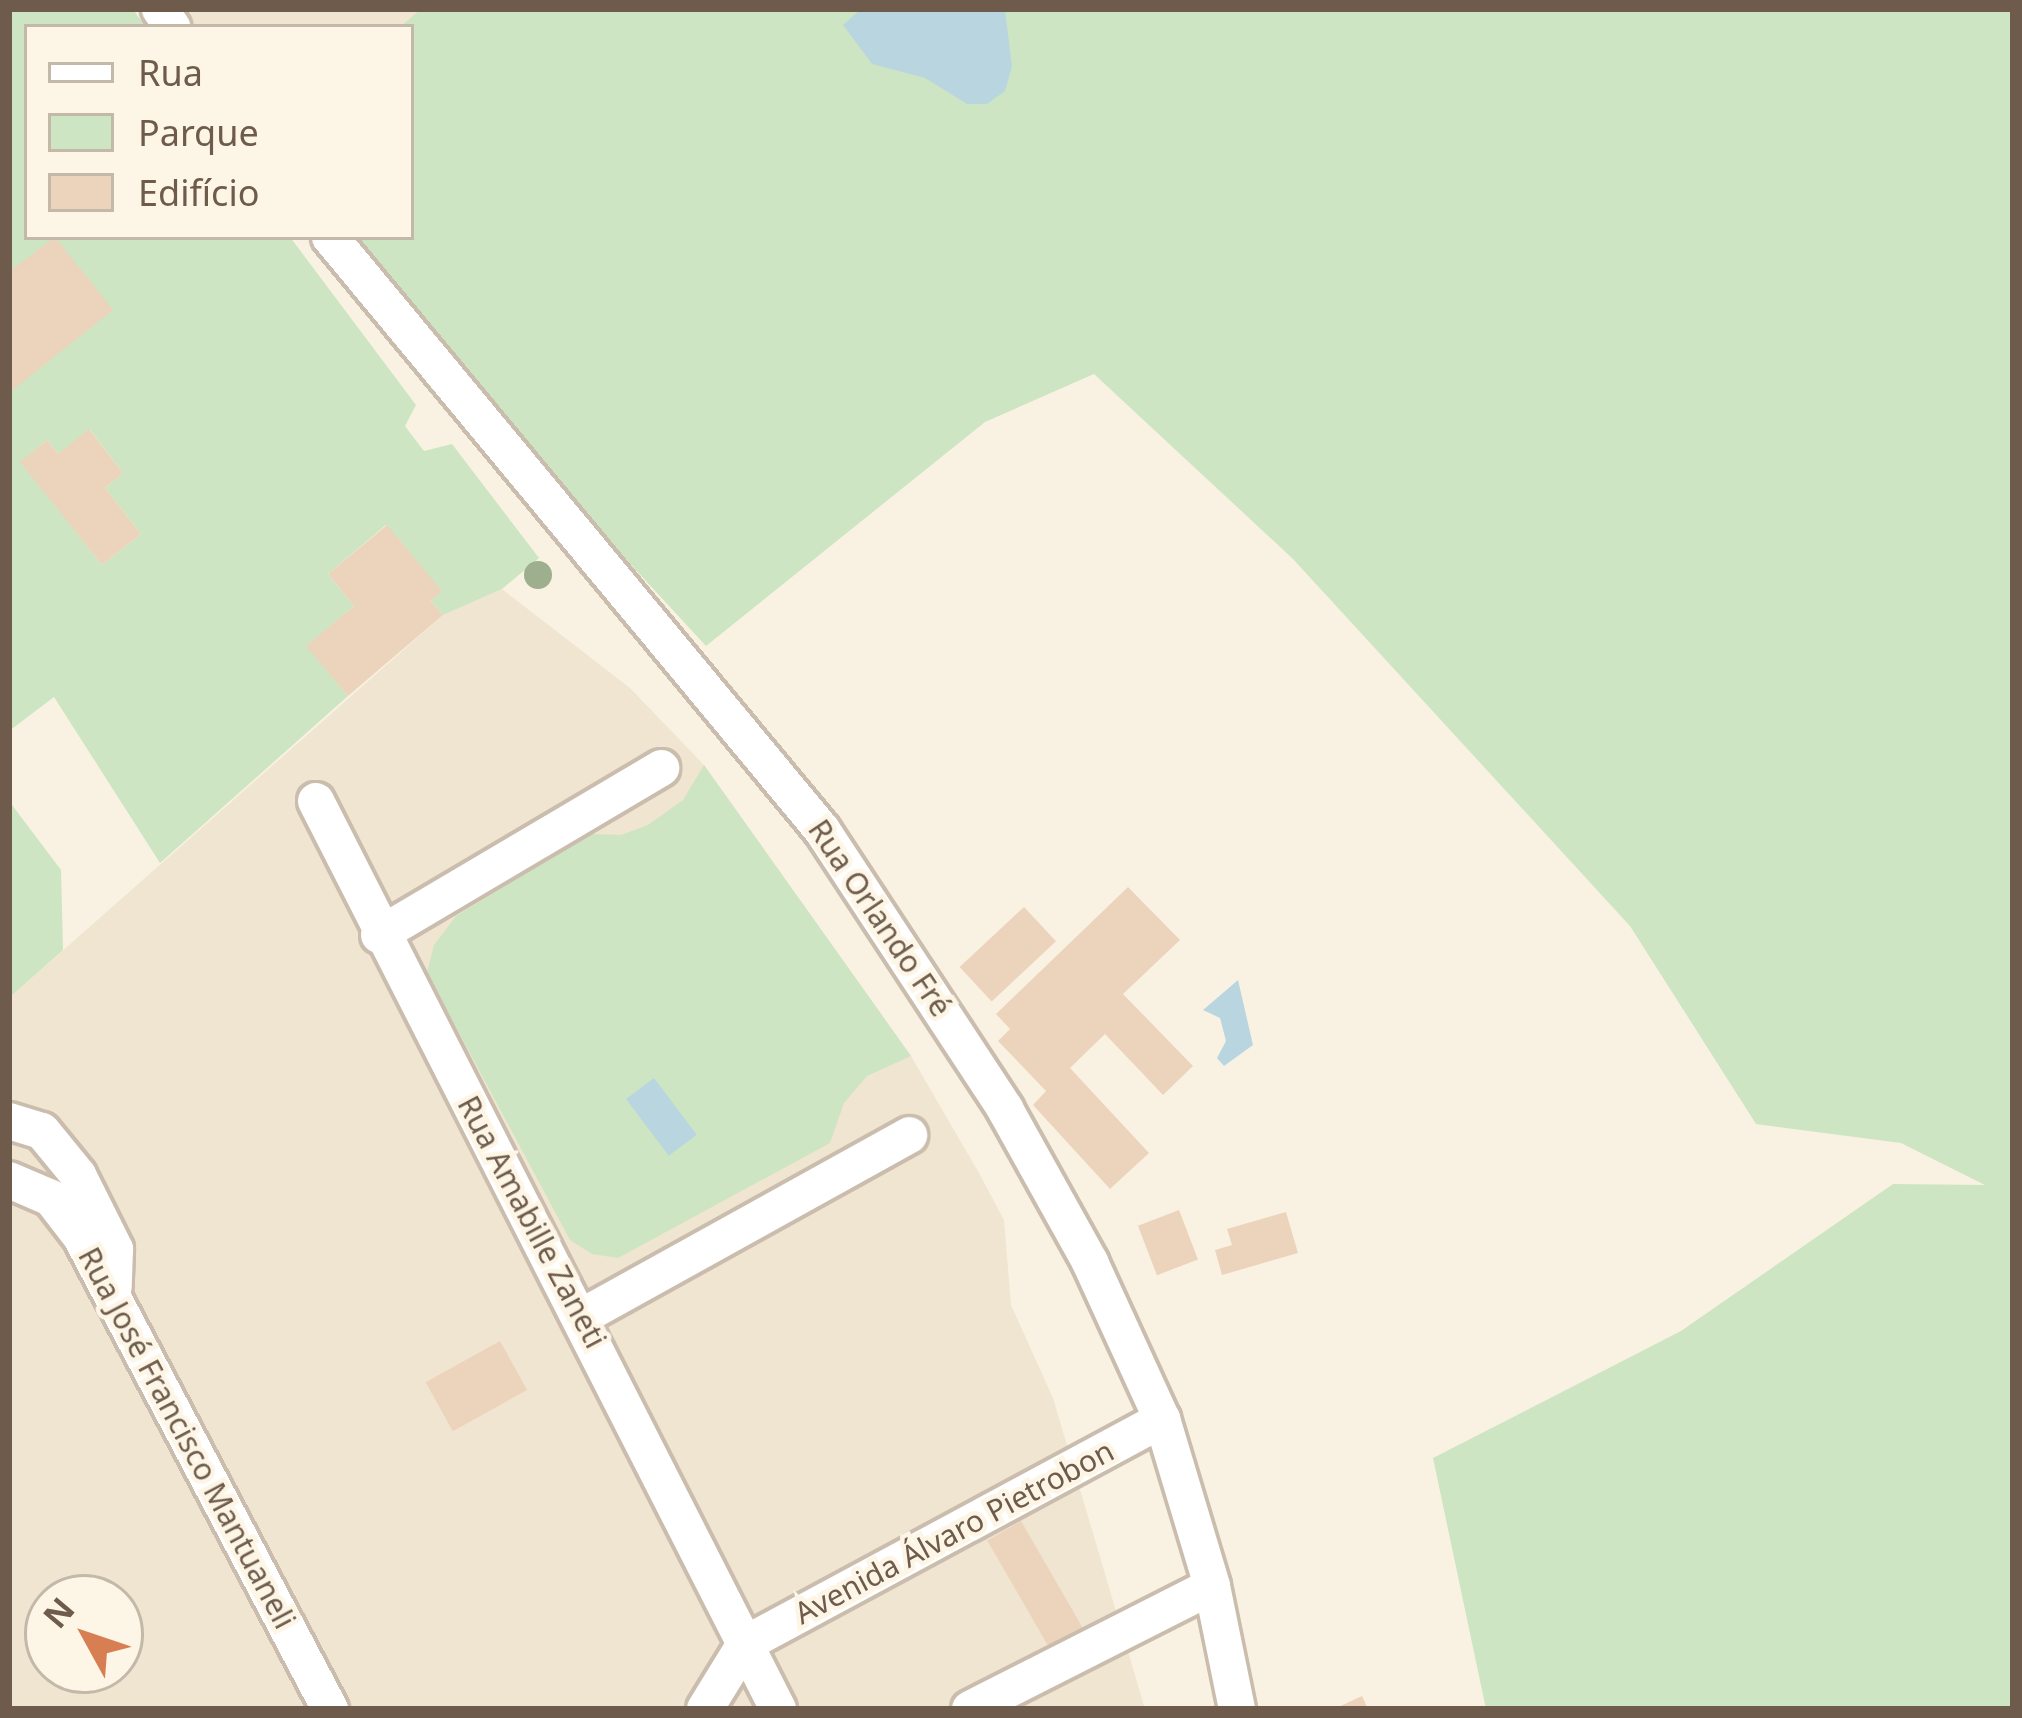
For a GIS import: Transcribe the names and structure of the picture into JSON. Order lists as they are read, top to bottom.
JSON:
{
  "streets": {
    "street": [
      "Rua Orlando Fré",
      "Rua Amabille Zaneti",
      "Rua José Francisco Mantuaneli",
      "Avenida Álvaro Pietrobon"
    ]
  },
  "crossings": [
    ["Rua Orlando Fré", "Avenida Álvaro Pietrobon"],
    ["Rua Amabille Zaneti", "Avenida Álvaro Pietrobon"]
  ],
  "legend": ["Rua", "Parque", "Edifício"],
  "north": "top left"
}
